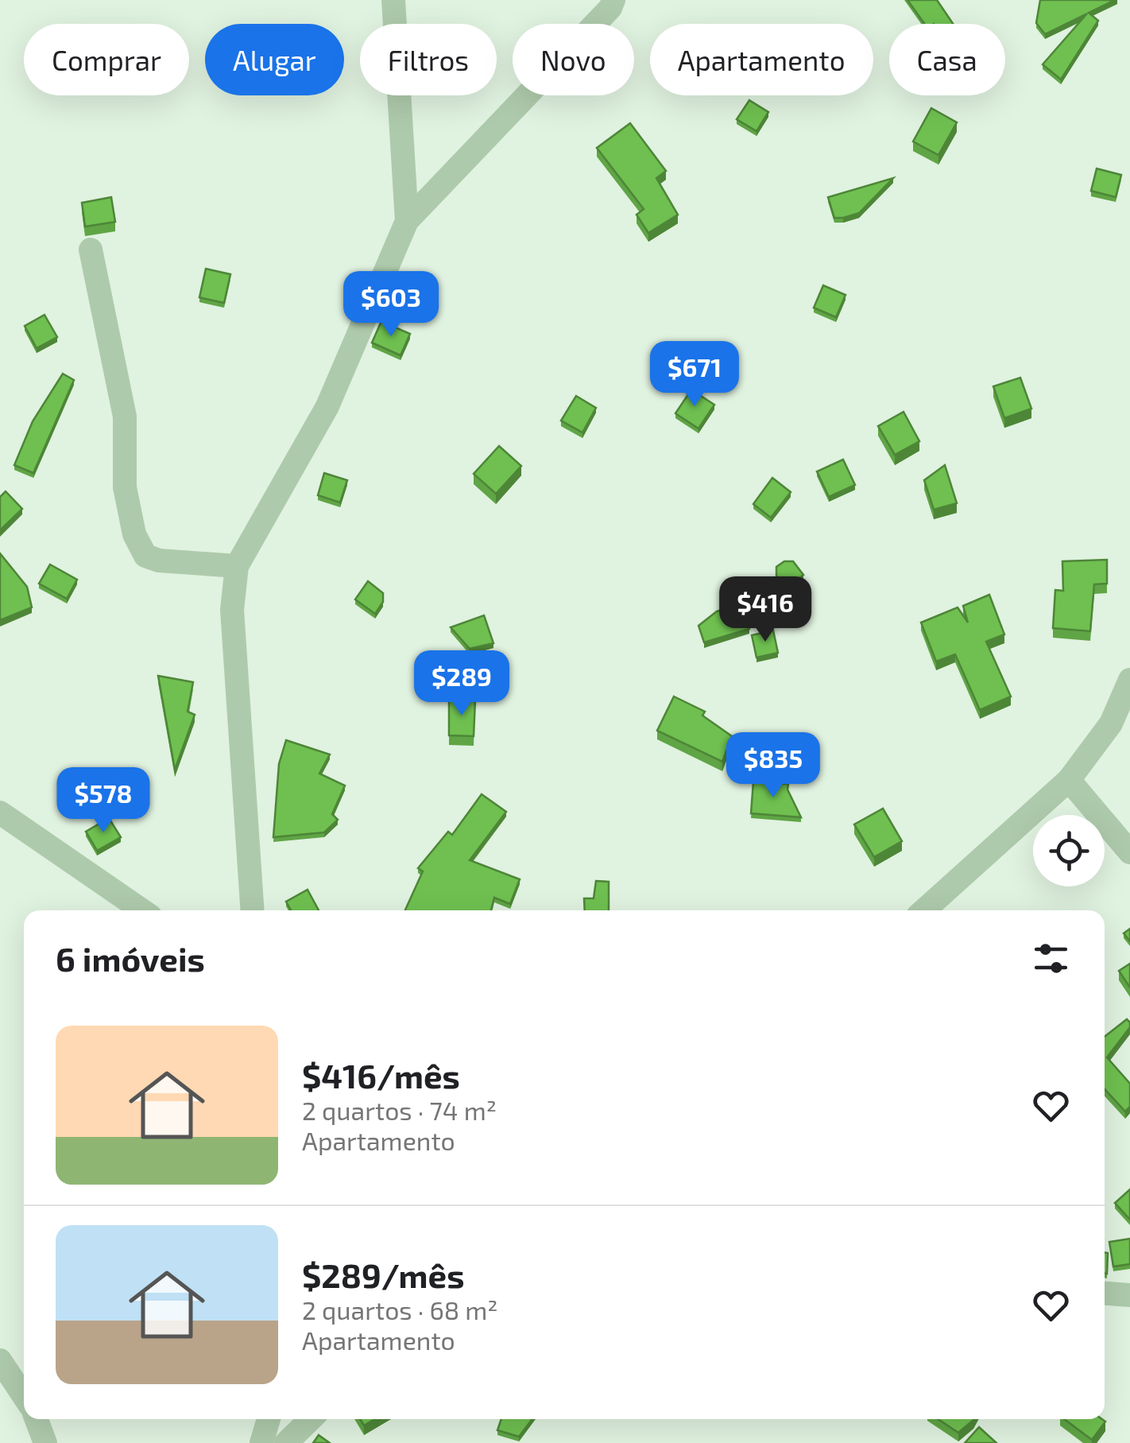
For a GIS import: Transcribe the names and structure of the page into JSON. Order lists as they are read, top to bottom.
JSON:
{
  "page": {
    "chip": [
      "Comprar",
      "Alugar",
      "Filtros",
      "Novo",
      "Apartamento",
      "Casa"
    ],
    "price": [
      "$603",
      "$671",
      "$416",
      "$289",
      "$835",
      "$578"
    ],
    "heading": "6 imóveis",
    "list": [
      {
        "name": "$416/mês",
        "note": "2 quartos · 74 m² · Apartamento"
      },
      {
        "name": "$289/mês",
        "note": "2 quartos · 68 m² · Apartamento"
      }
    ]
  }
}
